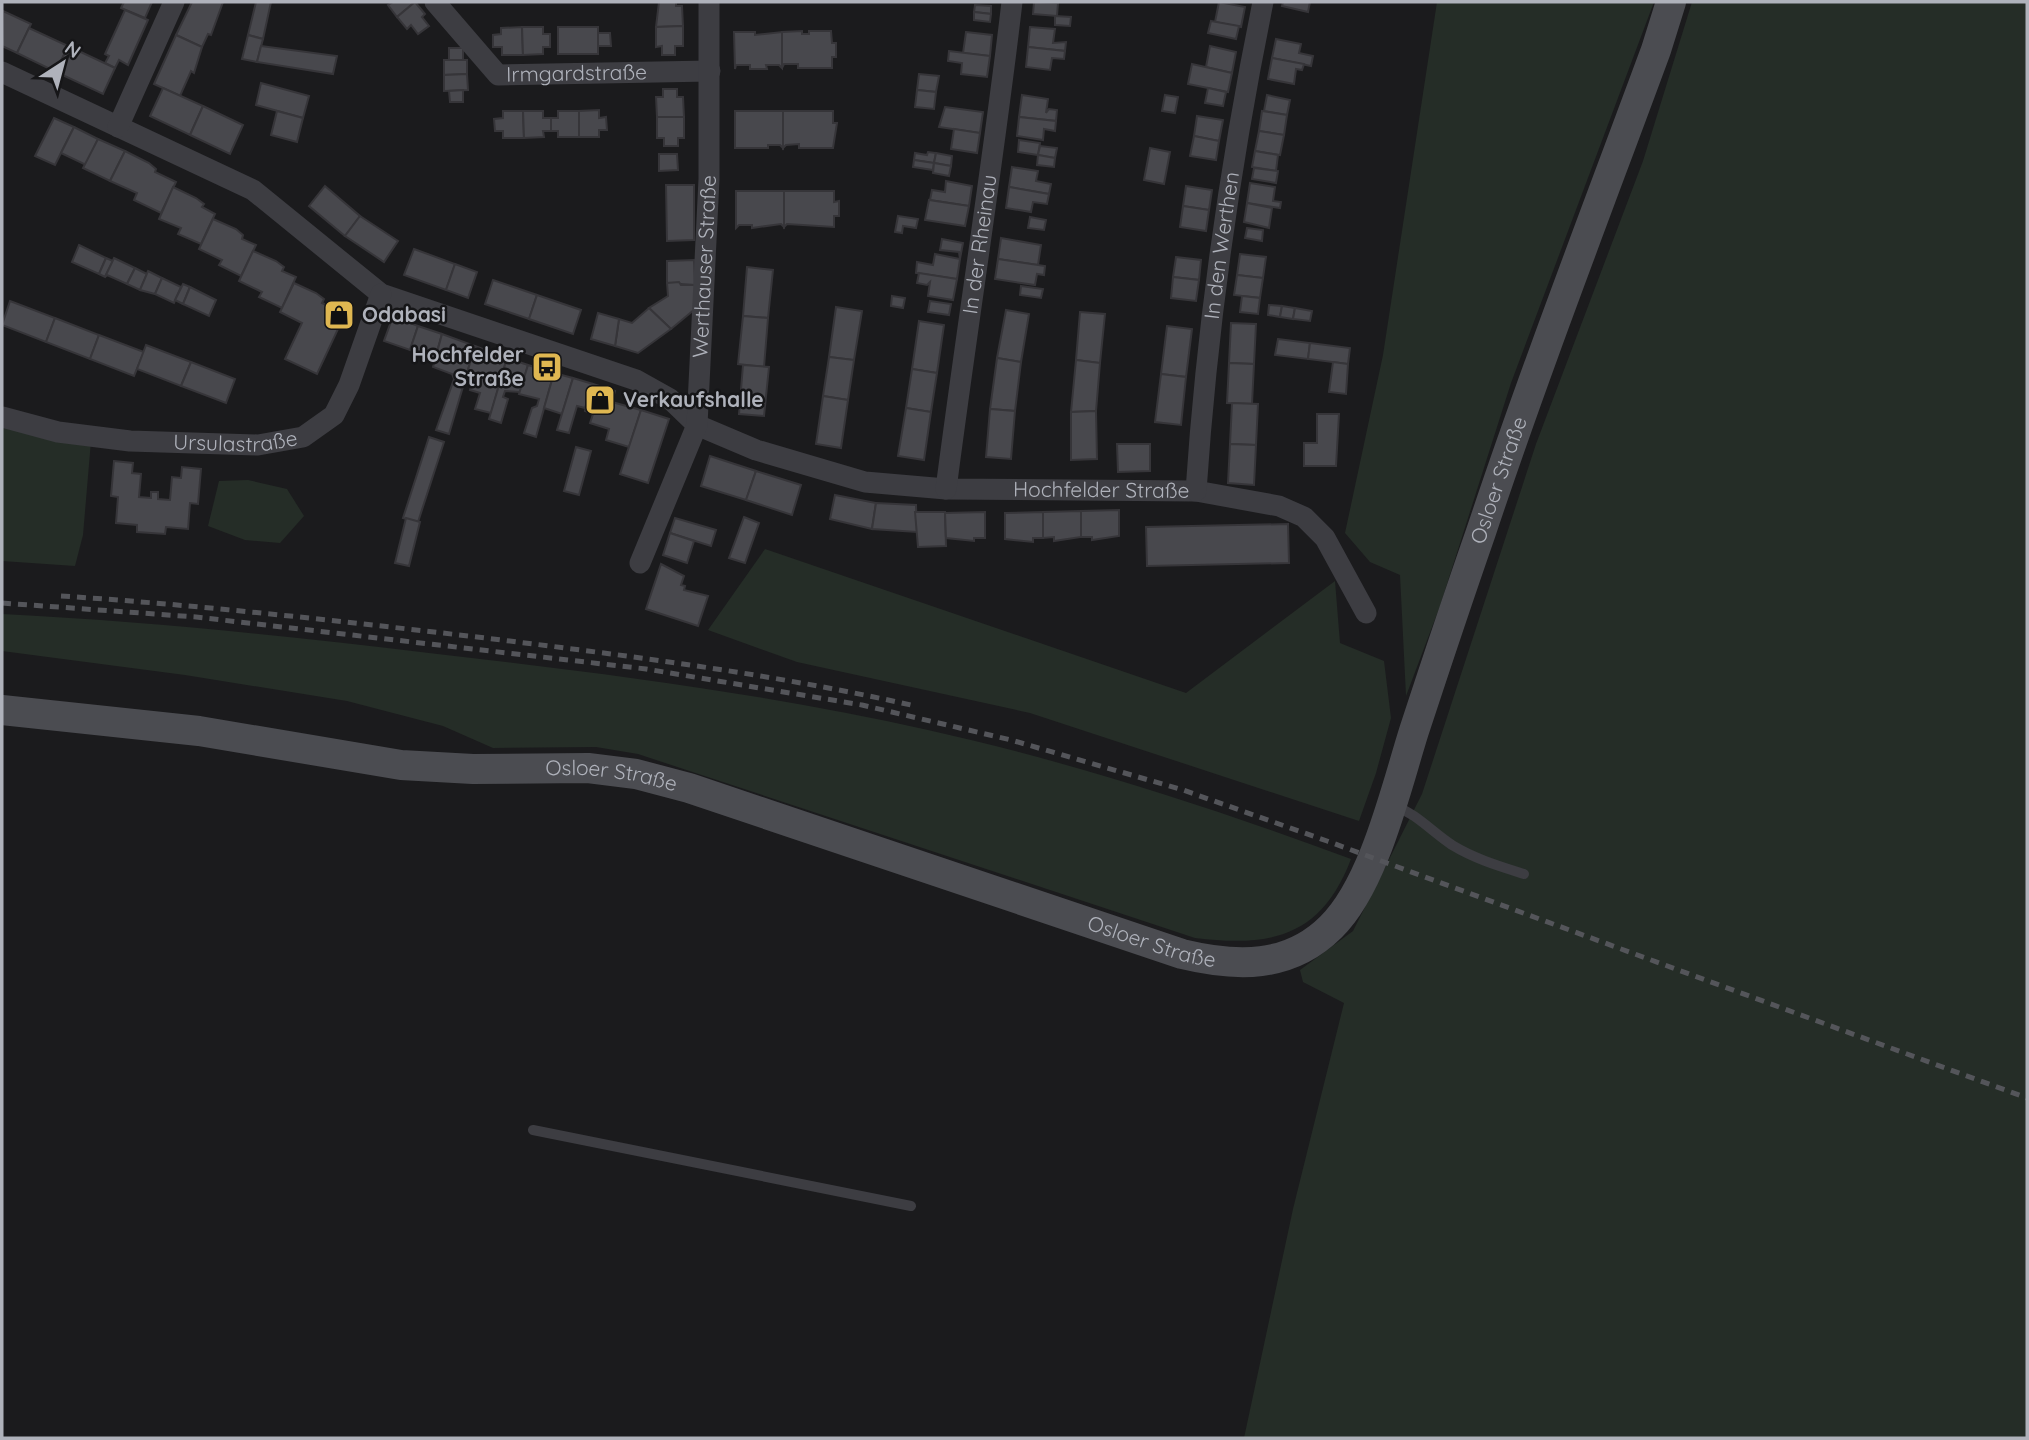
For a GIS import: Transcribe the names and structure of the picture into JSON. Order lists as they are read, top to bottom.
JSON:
{
  "streets": {
    "main road": ["Osloer Straße"],
    "street": [
      "Irmgardstraße",
      "In der Rheinau",
      "In den Werthen",
      "Werthauser Straße",
      "Ursulastraße",
      "Hochfelder Straße"
    ]
  },
  "crossings": [
    ["Irmgardstraße", "Werthauser Straße"],
    ["In der Rheinau", "Hochfelder Straße"],
    ["In den Werthen", "Hochfelder Straße"],
    ["Werthauser Straße", "Hochfelder Straße"],
    ["Ursulastraße", "Hochfelder Straße"]
  ],
  "places": {
    "shop": ["Odabasi", "Verkaufshalle"],
    "bus stop": ["Hochfelder Straße"]
  },
  "north": "top right"
}
